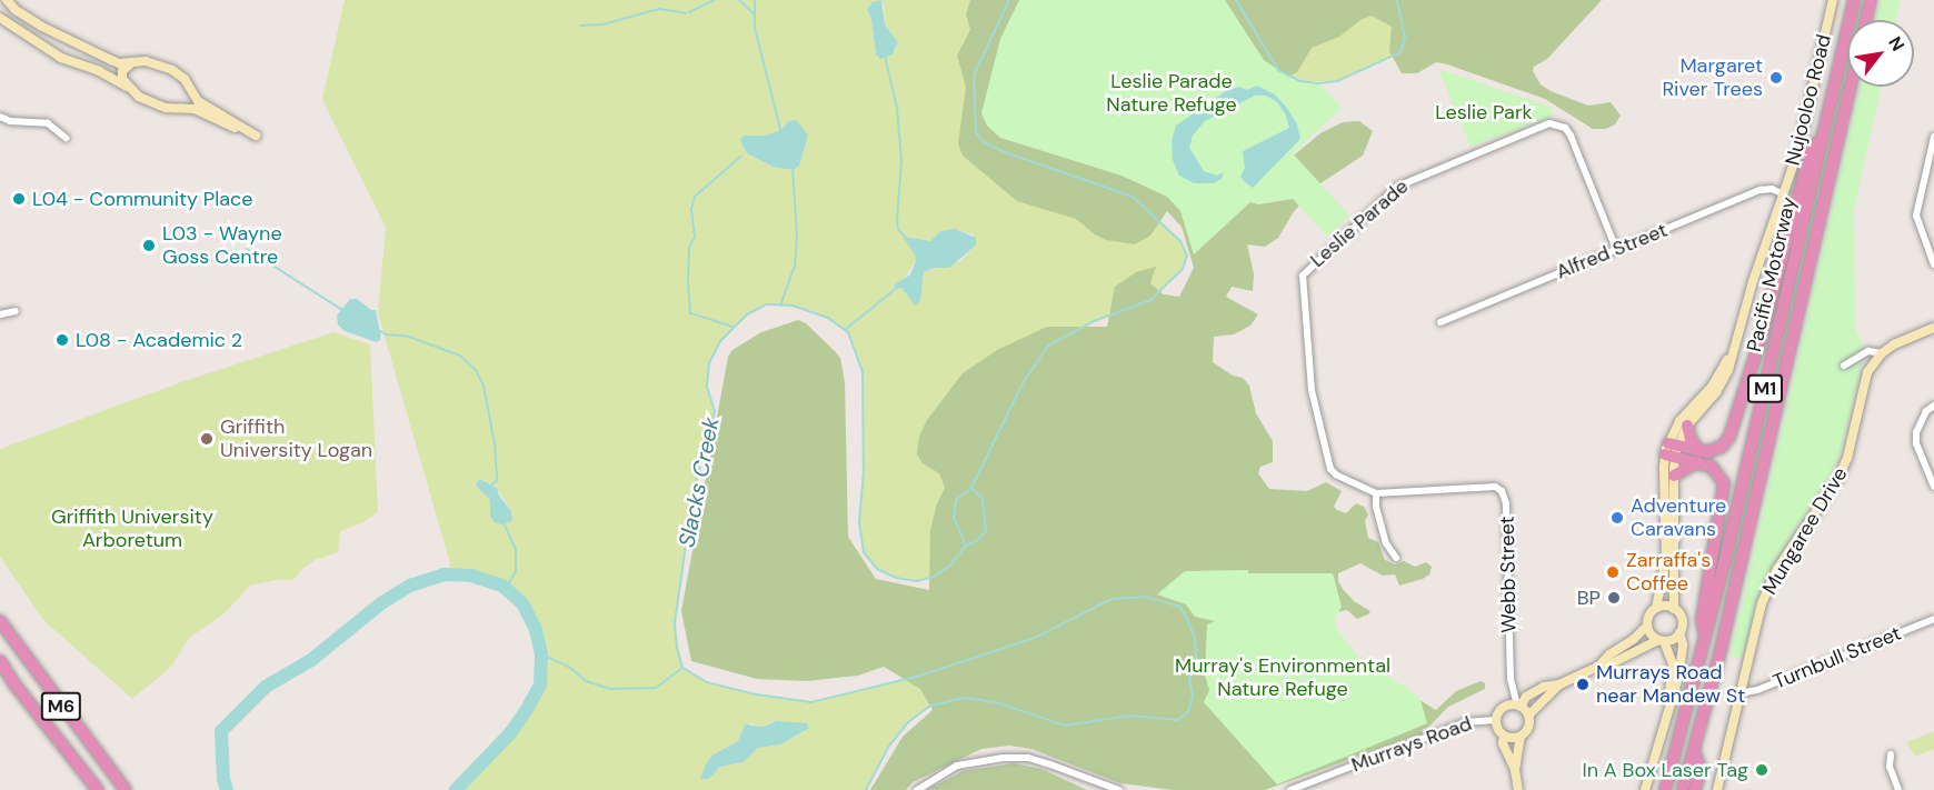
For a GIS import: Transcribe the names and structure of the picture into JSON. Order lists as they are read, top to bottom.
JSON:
{
  "streets": {
    "highway": ["Pacific Motorway", "M1", "M6"],
    "street": [
      "Nujooloo Road",
      "Leslie Parade",
      "Alfred Street",
      "Mungaree Drive",
      "Webb Street",
      "Turnbull Street",
      "Murrays Road"
    ]
  },
  "crossings": [
    ["Nujooloo Road", "Alfred Street"],
    ["Leslie Parade", "Alfred Street"],
    ["Leslie Parade", "Webb Street"],
    ["Mungaree Drive", "Turnbull Street"],
    ["Webb Street", "Murrays Road"]
  ],
  "water": ["Slacks Creek"],
  "parks": [
    "Leslie Parade Nature Refuge",
    "Leslie Park",
    "Griffith University Arboretum",
    "Murray's Environmental Nature Refuge"
  ],
  "places": [
    "Margaret River Trees",
    "L04 - Community Place",
    "L03 - Wayne Goss Centre",
    "L08 - Academic 2",
    "Griffith University Logan",
    "Adventure Caravans",
    "Zarraffa's Coffee",
    "BP",
    "Murrays Road near Mandew St",
    "In A Box Laser Tag"
  ],
  "north": "top right"
}
